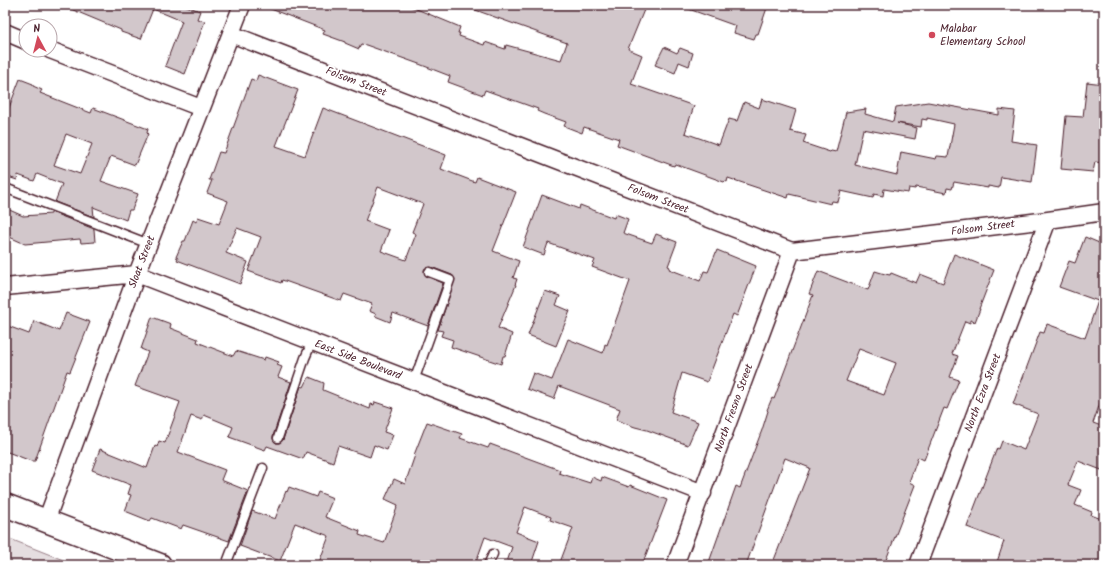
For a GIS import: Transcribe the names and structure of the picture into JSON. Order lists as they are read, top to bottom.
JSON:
{
  "streets": {
    "street": [
      "Folsom Street",
      "Sloat Street",
      "East Side Boulevard",
      "North Ezra Street",
      "North Fresno Street"
    ]
  },
  "crossings": [
    ["Folsom Street", "Sloat Street"],
    ["Folsom Street", "North Ezra Street"],
    ["Folsom Street", "North Fresno Street"],
    ["Sloat Street", "East Side Boulevard"],
    ["East Side Boulevard", "North Fresno Street"]
  ],
  "places": ["Malabar Elementary School"],
  "north": "top"
}
